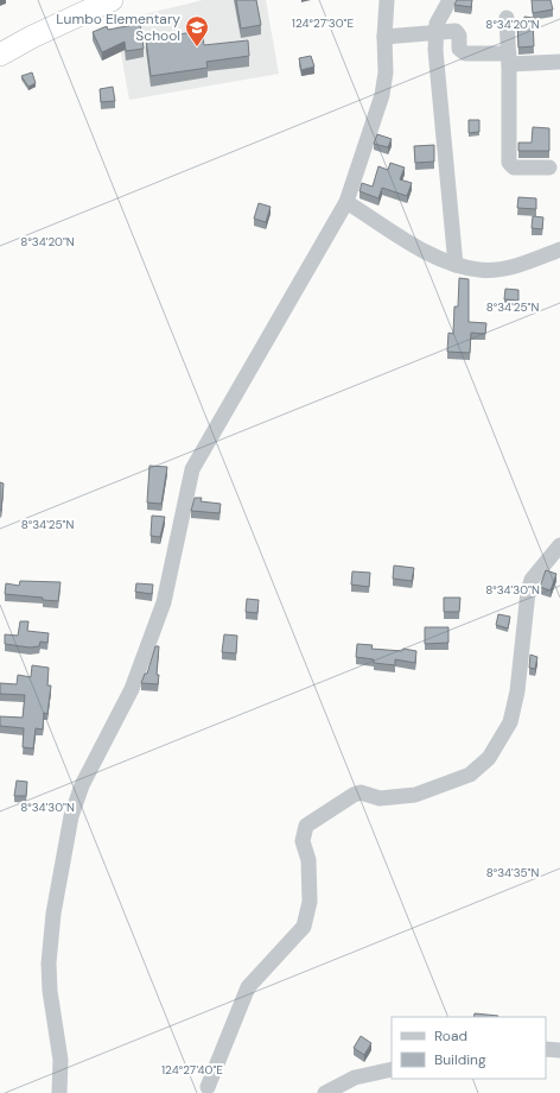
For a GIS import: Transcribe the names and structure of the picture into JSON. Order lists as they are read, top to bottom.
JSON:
{
  "places": {
    "school or university": ["Lumbo Elementary School"]
  },
  "legend": ["Road", "Building"],
  "coordinates": [
    "124°27'30\"E",
    "8°34'20\"N",
    "8°34'25\"N",
    "8°34'30\"N",
    "8°34'35\"N",
    "124°27'40\"E"
  ]
}
